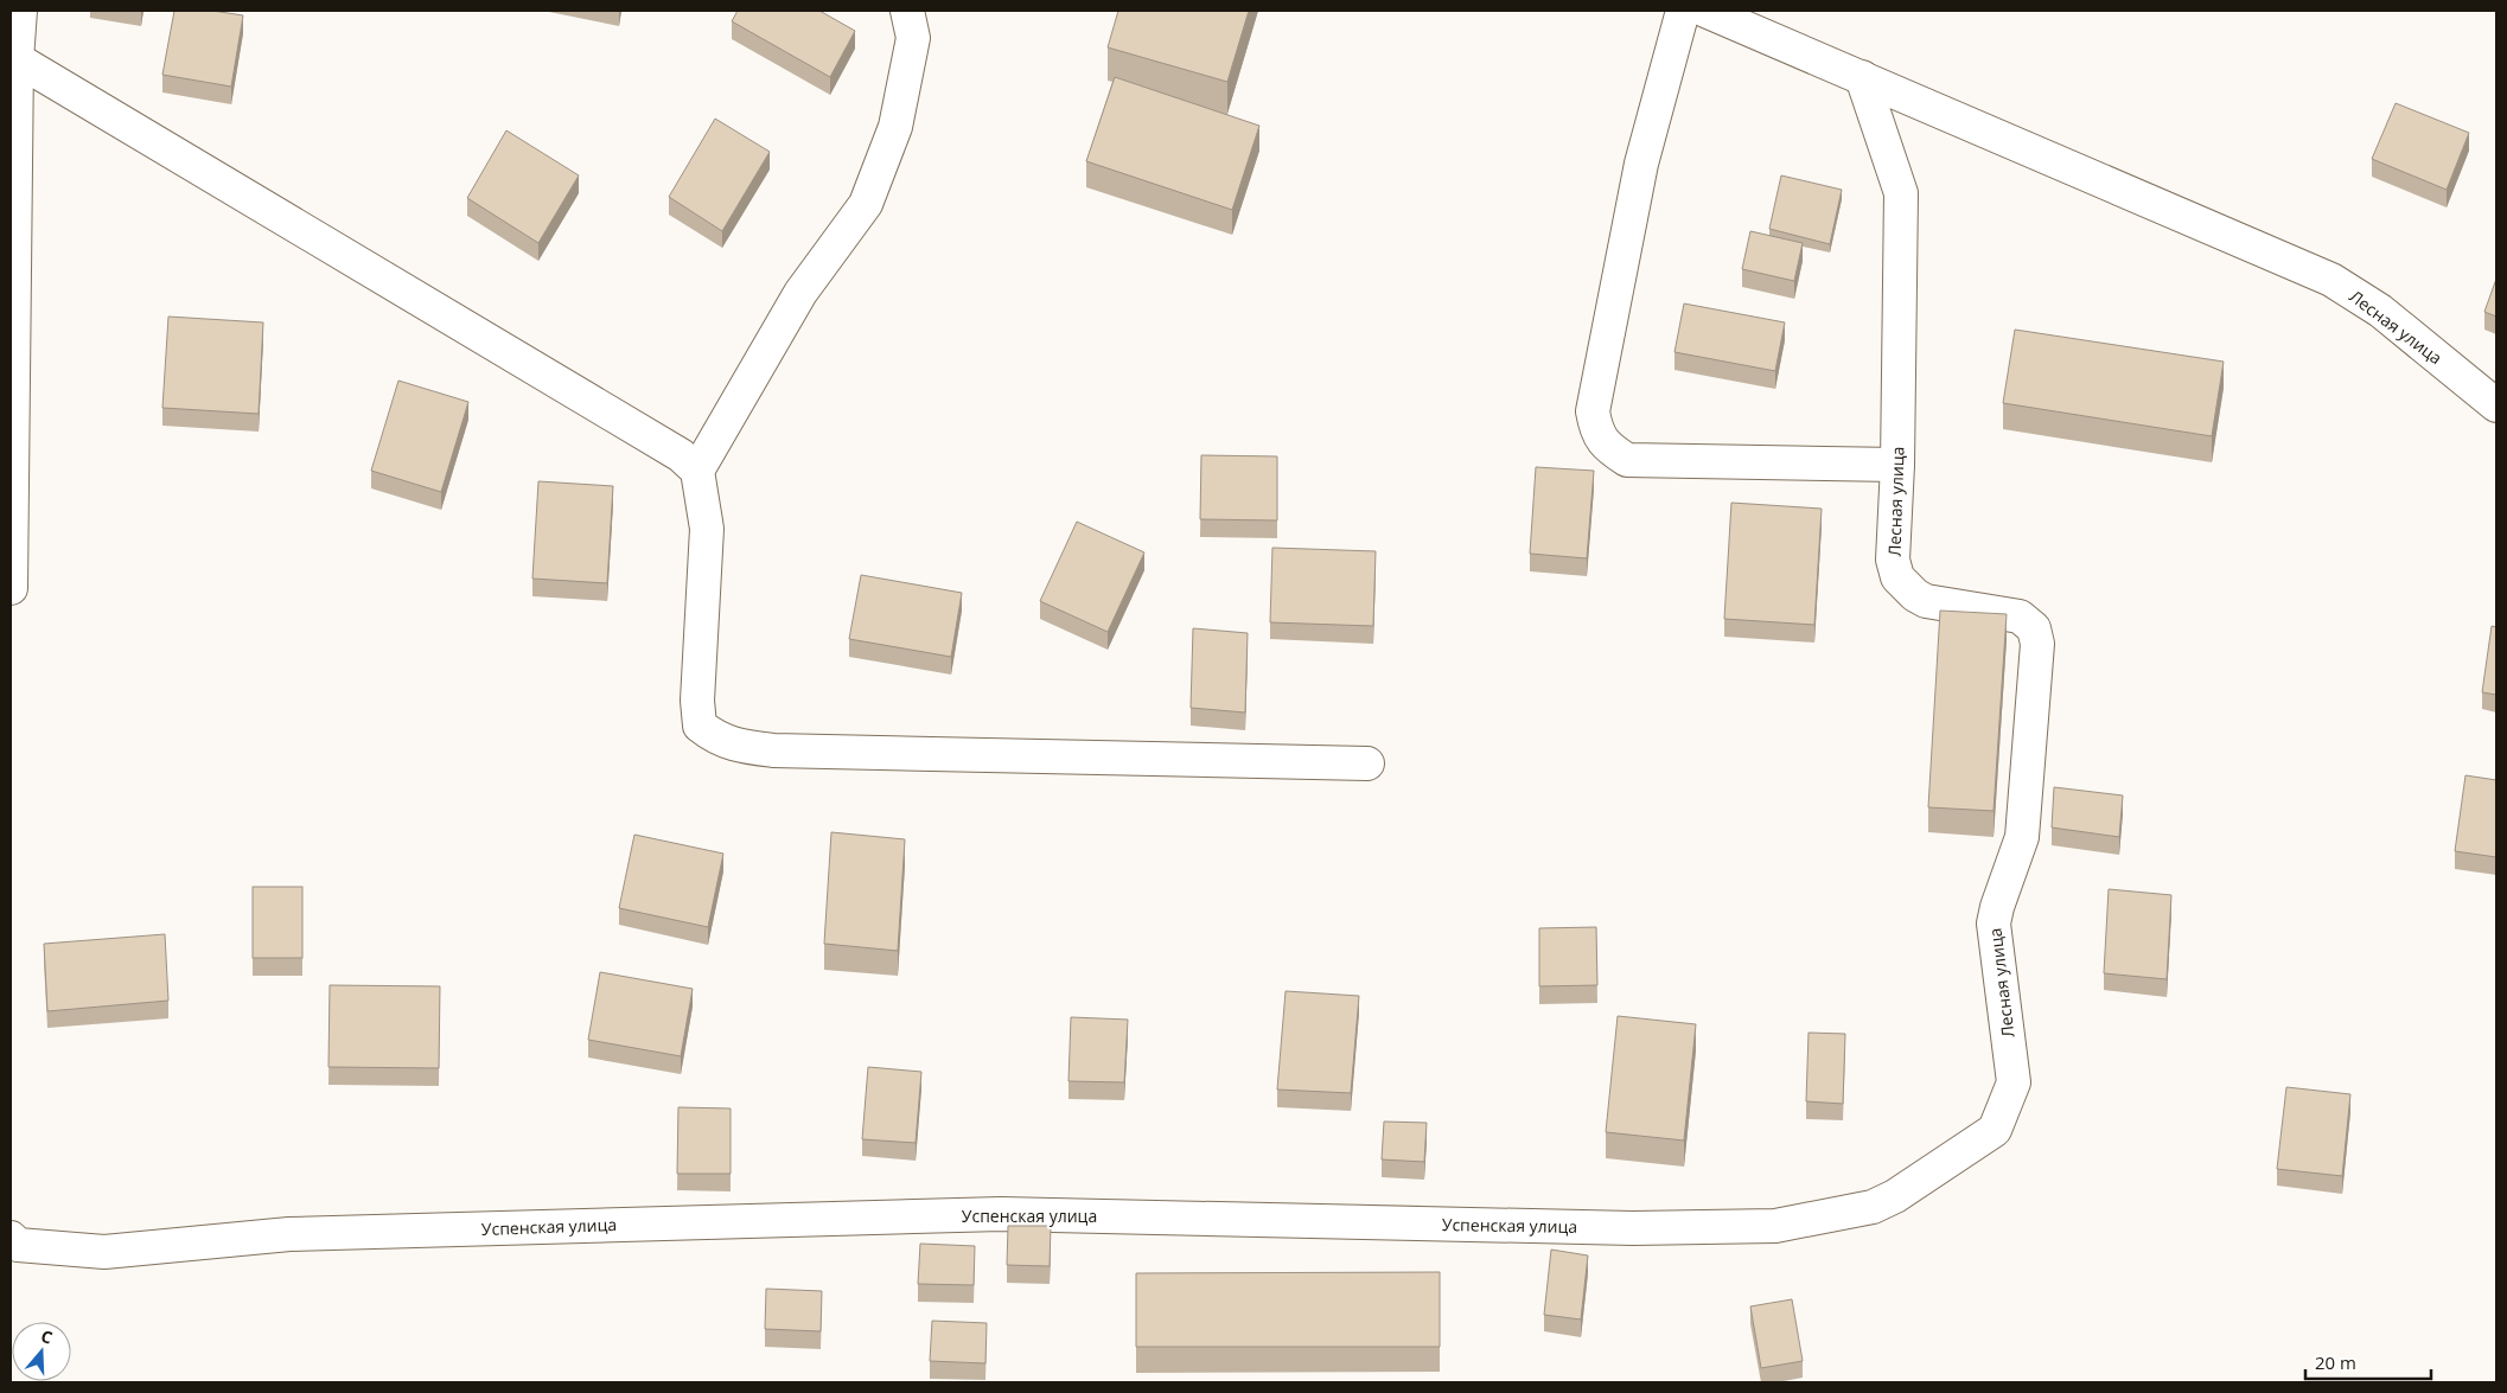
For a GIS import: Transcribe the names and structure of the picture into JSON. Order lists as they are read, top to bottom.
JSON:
{
  "streets": {
    "street": ["Лесная улица", "Успенская улица"]
  },
  "crossings": [
    ["Лесная улица", "Успенская улица"]
  ],
  "scale_bar": "20 m",
  "north": "top"
}
